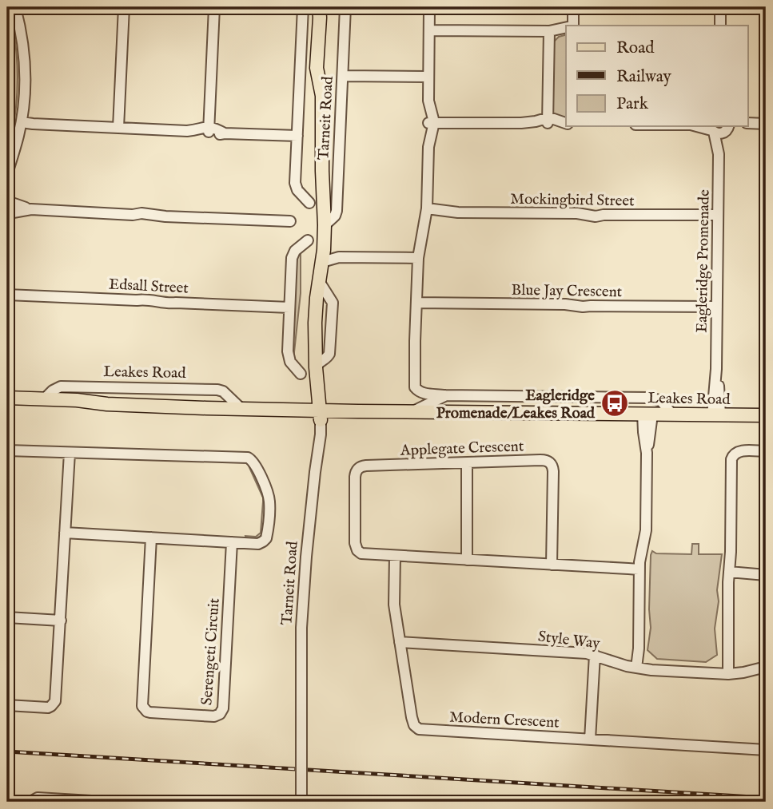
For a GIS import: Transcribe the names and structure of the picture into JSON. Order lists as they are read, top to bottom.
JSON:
{
  "streets": {
    "main road": ["Tarneit Road", "Leakes Road"],
    "street": [
      "Mockingbird Street",
      "Eagleridge Promenade",
      "Edsall Street",
      "Blue Jay Crescent",
      "Applegate Crescent",
      "Style Way",
      "Serengeti Circuit",
      "Modern Crescent"
    ]
  },
  "crossings": [
    ["Tarneit Road", "Leakes Road"],
    ["Mockingbird Street", "Eagleridge Promenade"],
    ["Eagleridge Promenade", "Blue Jay Crescent"],
    ["Eagleridge Promenade", "Leakes Road"],
    ["Applegate Crescent", "Modern Crescent"],
    ["Style Way", "Modern Crescent"]
  ],
  "places": {
    "bus stop": ["Eagleridge Promenade/Leakes Road"]
  },
  "legend": ["Road", "Railway", "Park"]
}
